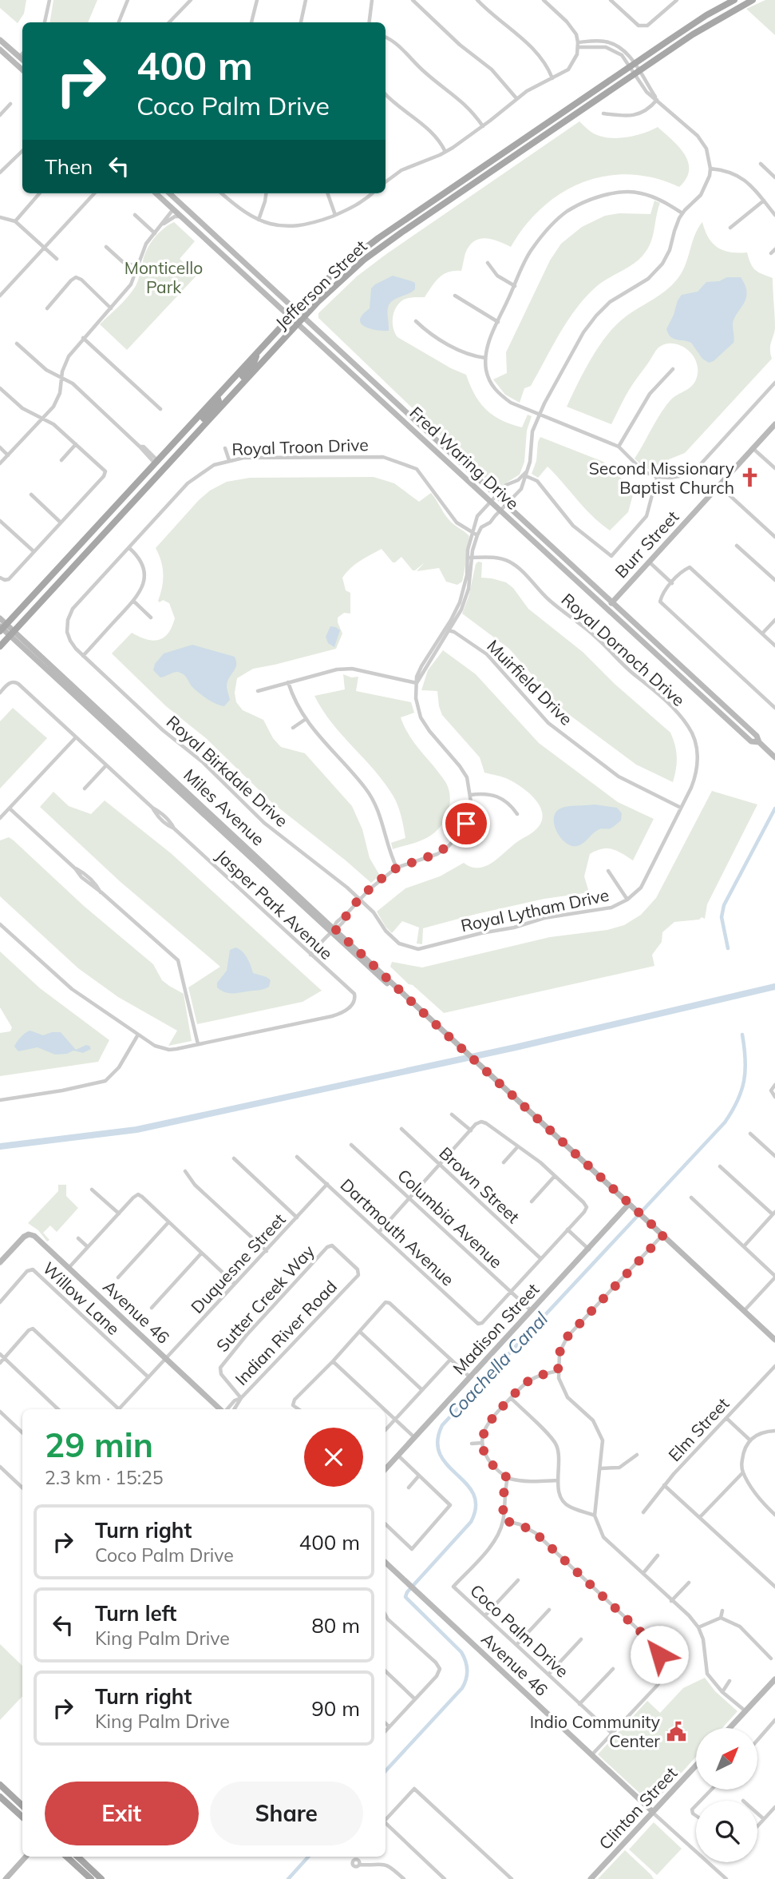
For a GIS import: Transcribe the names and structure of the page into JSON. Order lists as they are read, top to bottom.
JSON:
{
  "streets": {
    "main road": ["Jefferson Street"],
    "street": [
      "Royal Troon Drive",
      "Fred Waring Drive",
      "Burr Street",
      "Royal Dornoch Drive",
      "Muirfield Drive",
      "Royal Birkdale Drive",
      "Miles Avenue",
      "Jasper Park Avenue",
      "Royal Lytham Drive",
      "Brown Street",
      "Columbia Avenue",
      "Dartmouth Avenue",
      "Duquesne Street",
      "Willow Lane",
      "Sutter Creek Way",
      "Avenue 46",
      "Madison Street",
      "Indian River Road",
      "Elm Street",
      "Coco Palm Drive",
      "Clinton Street"
    ]
  },
  "crossings": [
    ["Jefferson Street", "Fred Waring Drive"],
    ["Jefferson Street", "Miles Avenue"],
    ["Royal Troon Drive", "Royal Birkdale Drive"],
    ["Fred Waring Drive", "Burr Street"],
    ["Royal Dornoch Drive", "Muirfield Drive"],
    ["Royal Dornoch Drive", "Royal Lytham Drive"],
    ["Muirfield Drive", "Royal Lytham Drive"],
    ["Royal Birkdale Drive", "Royal Lytham Drive"],
    ["Miles Avenue", "Madison Street"],
    ["Columbia Avenue", "Dartmouth Avenue"],
    ["Columbia Avenue", "Madison Street"],
    ["Dartmouth Avenue", "Duquesne Street"],
    ["Duquesne Street", "Willow Lane"],
    ["Duquesne Street", "Avenue 46"],
    ["Sutter Creek Way", "Indian River Road"],
    ["Avenue 46", "Clinton Street"]
  ],
  "water": ["Coachella Canal"],
  "parks": ["Monticello Park"],
  "places": {
    "church": ["Second Missionary Baptist Church"],
    "public building": ["Indio Community Center"]
  },
  "north": "top right",
  "page": {
    "turn": ["400 m", "Coco Palm Drive"],
    "then": "Then",
    "heading": ["29 min", "2.3 km · 15:25"],
    "list": [
      {
        "name": "Turn right",
        "note": "Coco Palm Drive",
        "value": "400 m"
      },
      {
        "name": "Turn left",
        "note": "King Palm Drive",
        "value": "80 m"
      },
      {
        "name": "Turn right",
        "note": "King Palm Drive",
        "value": "90 m"
      }
    ],
    "buttons": ["Exit", "Share"]
  }
}
